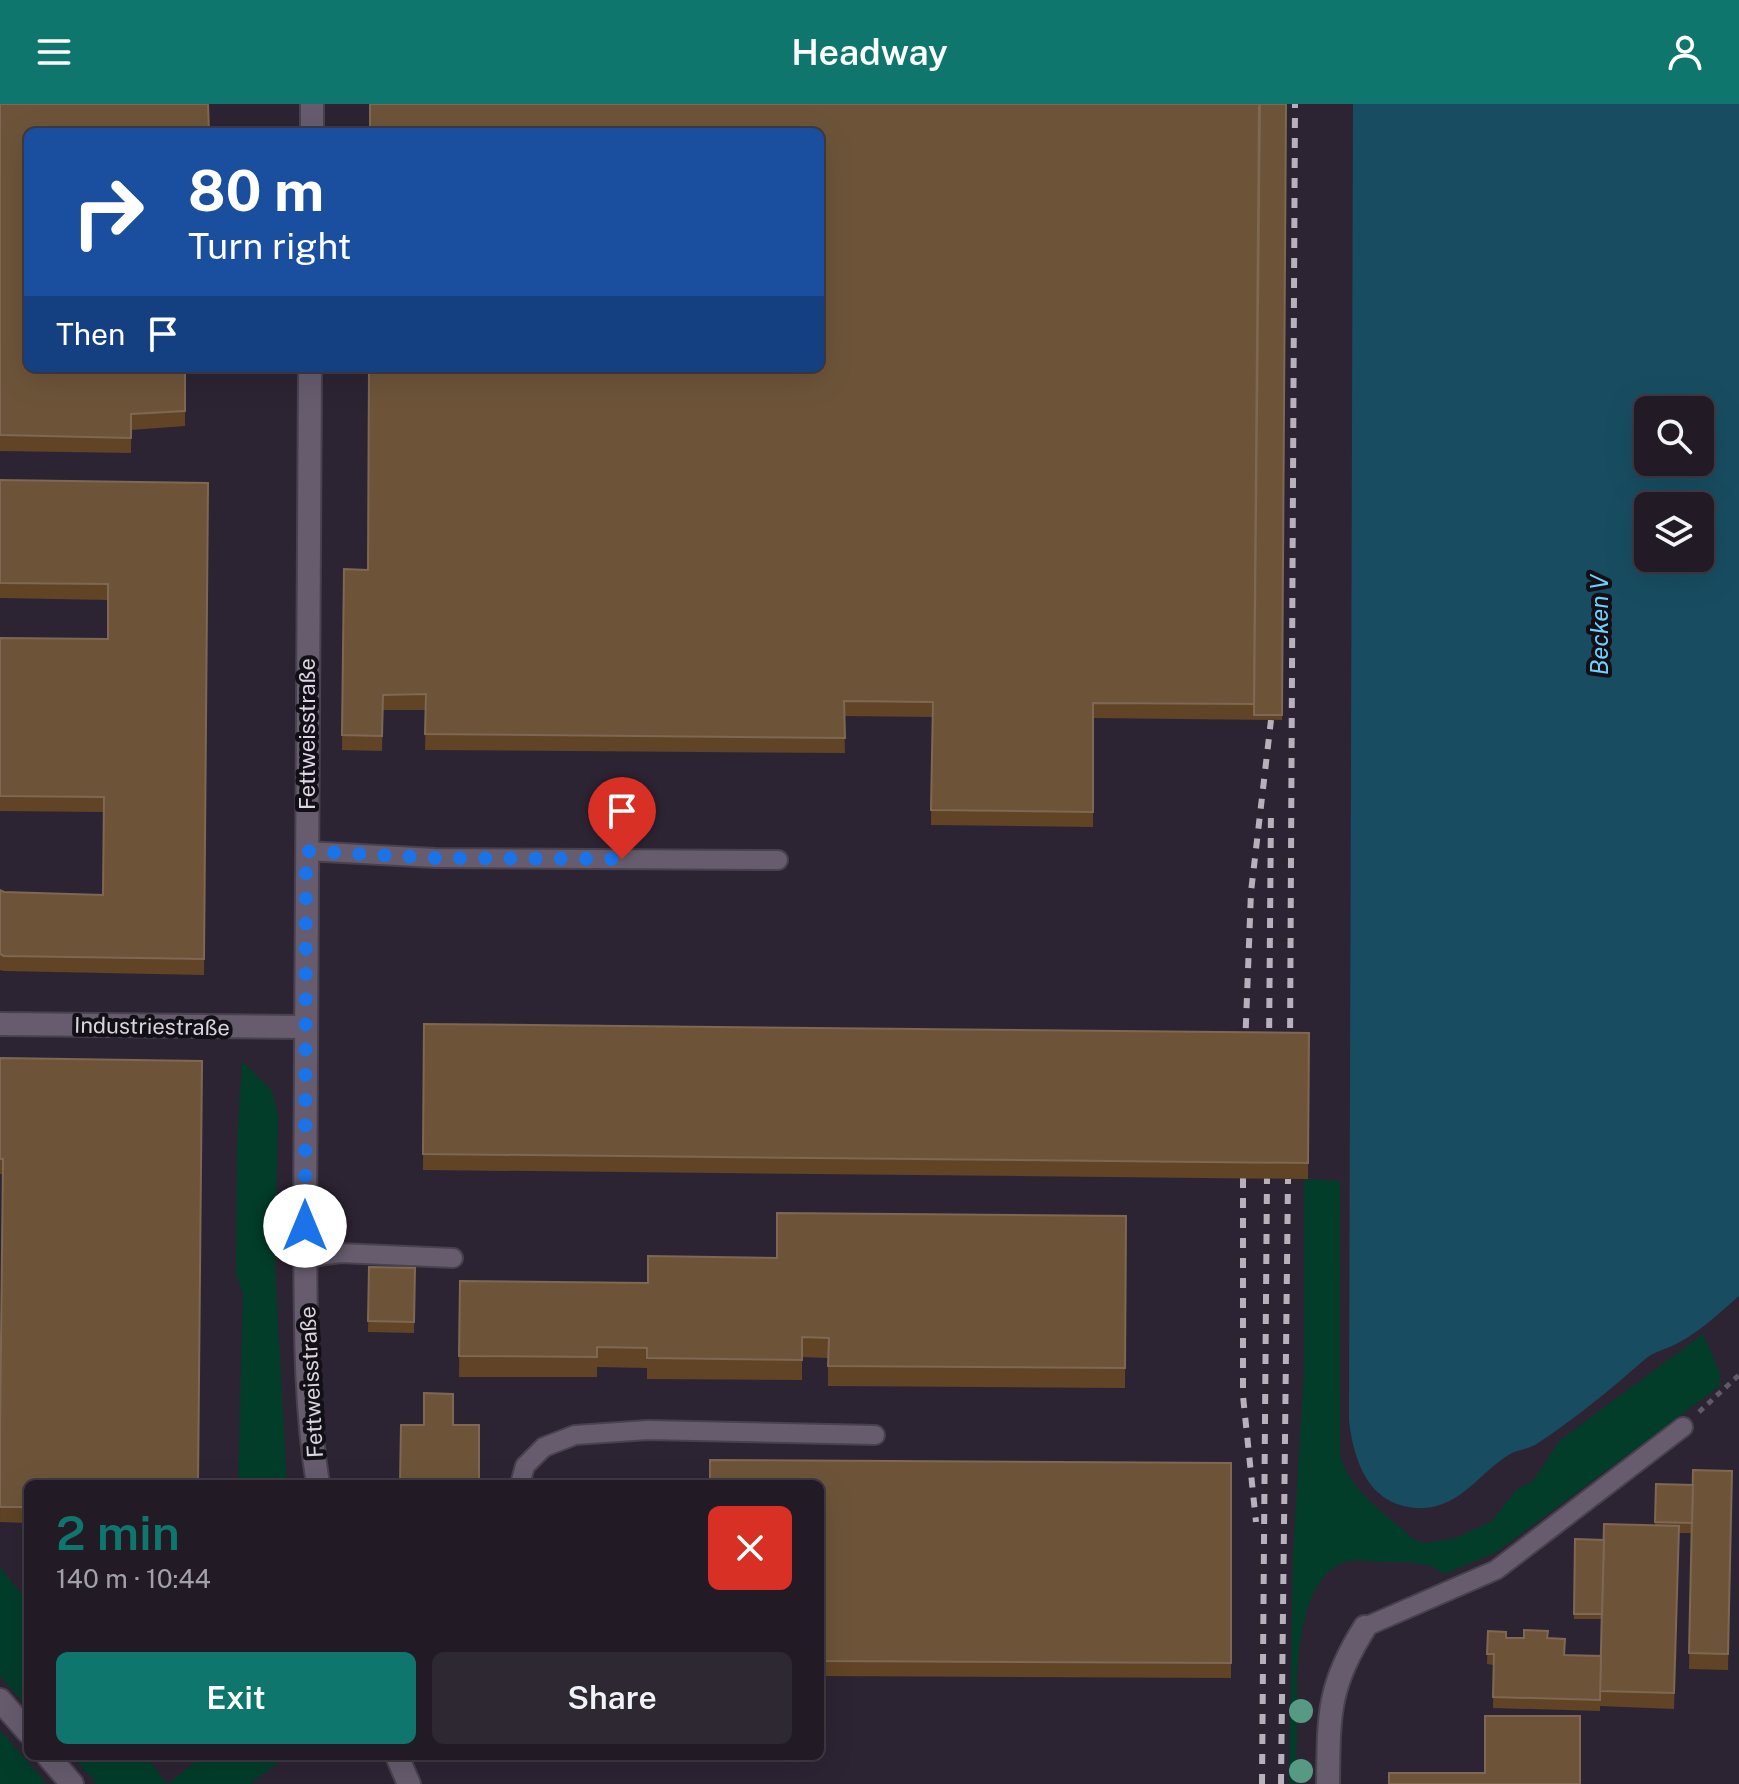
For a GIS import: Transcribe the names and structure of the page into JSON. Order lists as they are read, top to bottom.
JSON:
{
  "streets": {
    "street": ["Fettweisstraße", "Industriestraße"]
  },
  "crossings": [
    ["Fettweisstraße", "Industriestraße"]
  ],
  "water": ["Becken V"],
  "page": {
    "header": "Headway",
    "turn": ["80 m", "Turn right"],
    "then": "Then",
    "heading": ["2 min", "140 m · 10:44"],
    "buttons": ["Exit", "Share"]
  }
}
